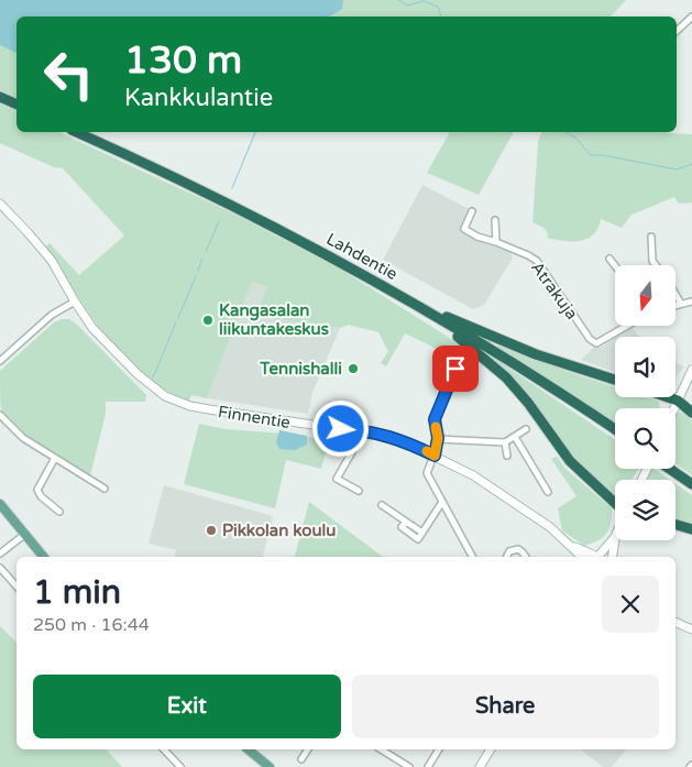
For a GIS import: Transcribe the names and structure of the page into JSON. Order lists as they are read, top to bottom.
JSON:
{
  "streets": {
    "highway": ["Lahdentie"],
    "street": ["Atrakuja", "Finnentie"]
  },
  "places": ["Kangasalan liikuntakeskus", "Tennishalli", "Pikkolan koulu"],
  "north": "bottom",
  "page": {
    "turn": ["130 m", "Kankkulantie"],
    "heading": ["1 min", "250 m · 16:44"],
    "buttons": ["Exit", "Share"]
  }
}
